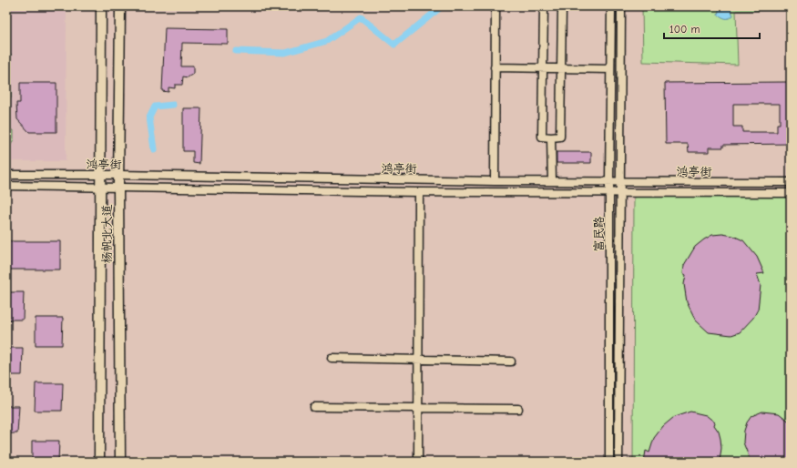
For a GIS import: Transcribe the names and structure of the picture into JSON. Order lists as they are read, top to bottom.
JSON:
{
  "streets": {
    "main road": ["杨帆北大道"],
    "street": ["鸿亭街", "富民路"]
  },
  "crossings": [
    ["鸿亭街", "杨帆北大道"],
    ["鸿亭街", "富民路"]
  ],
  "scale_bar": "100 m"
}
